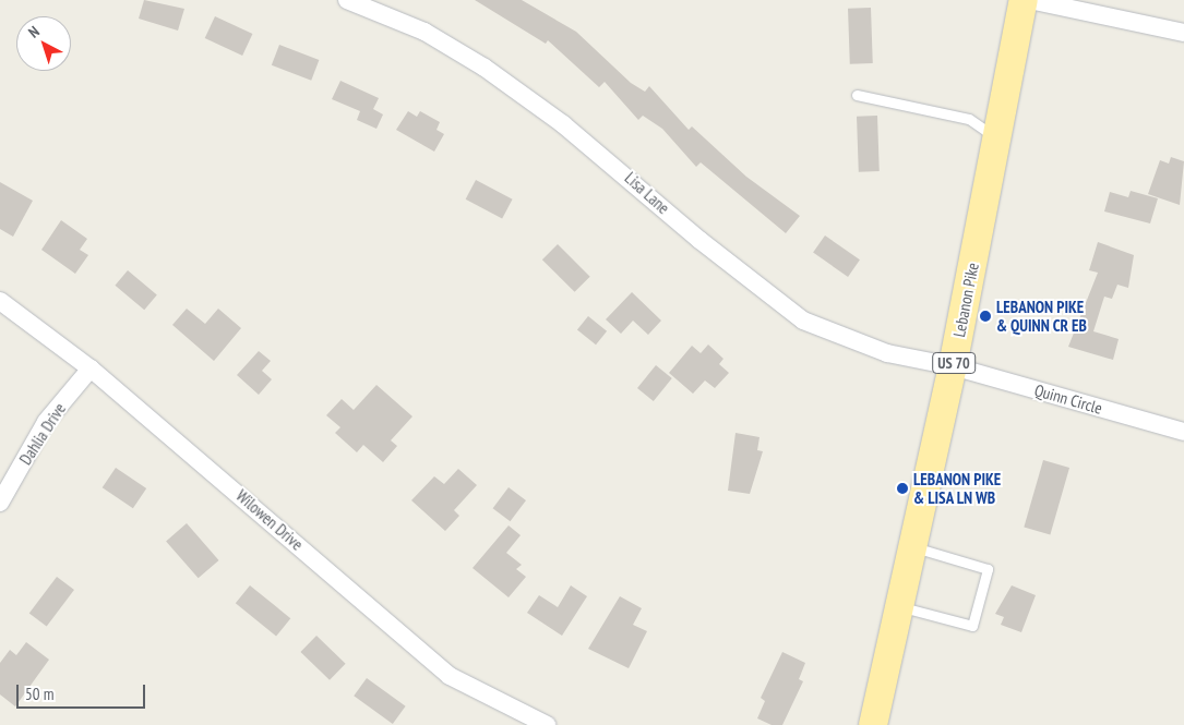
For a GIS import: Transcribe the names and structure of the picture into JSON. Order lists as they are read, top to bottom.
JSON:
{
  "streets": {
    "main road": ["Lebanon Pike", "US 70"],
    "street": [
      "Lisa Lane",
      "Quinn Circle",
      "Dahlia Drive",
      "Wilowen Drive"
    ]
  },
  "crossings": [
    ["Lisa Lane", "Lebanon Pike"],
    ["Lisa Lane", "Quinn Circle"],
    ["Lebanon Pike", "Quinn Circle"],
    ["Dahlia Drive", "Wilowen Drive"]
  ],
  "places": ["LEBANON PIKE & QUINN CR EB", "LEBANON PIKE & LISA LN WB"],
  "scale_bar": "50 m",
  "north": "top left"
}
